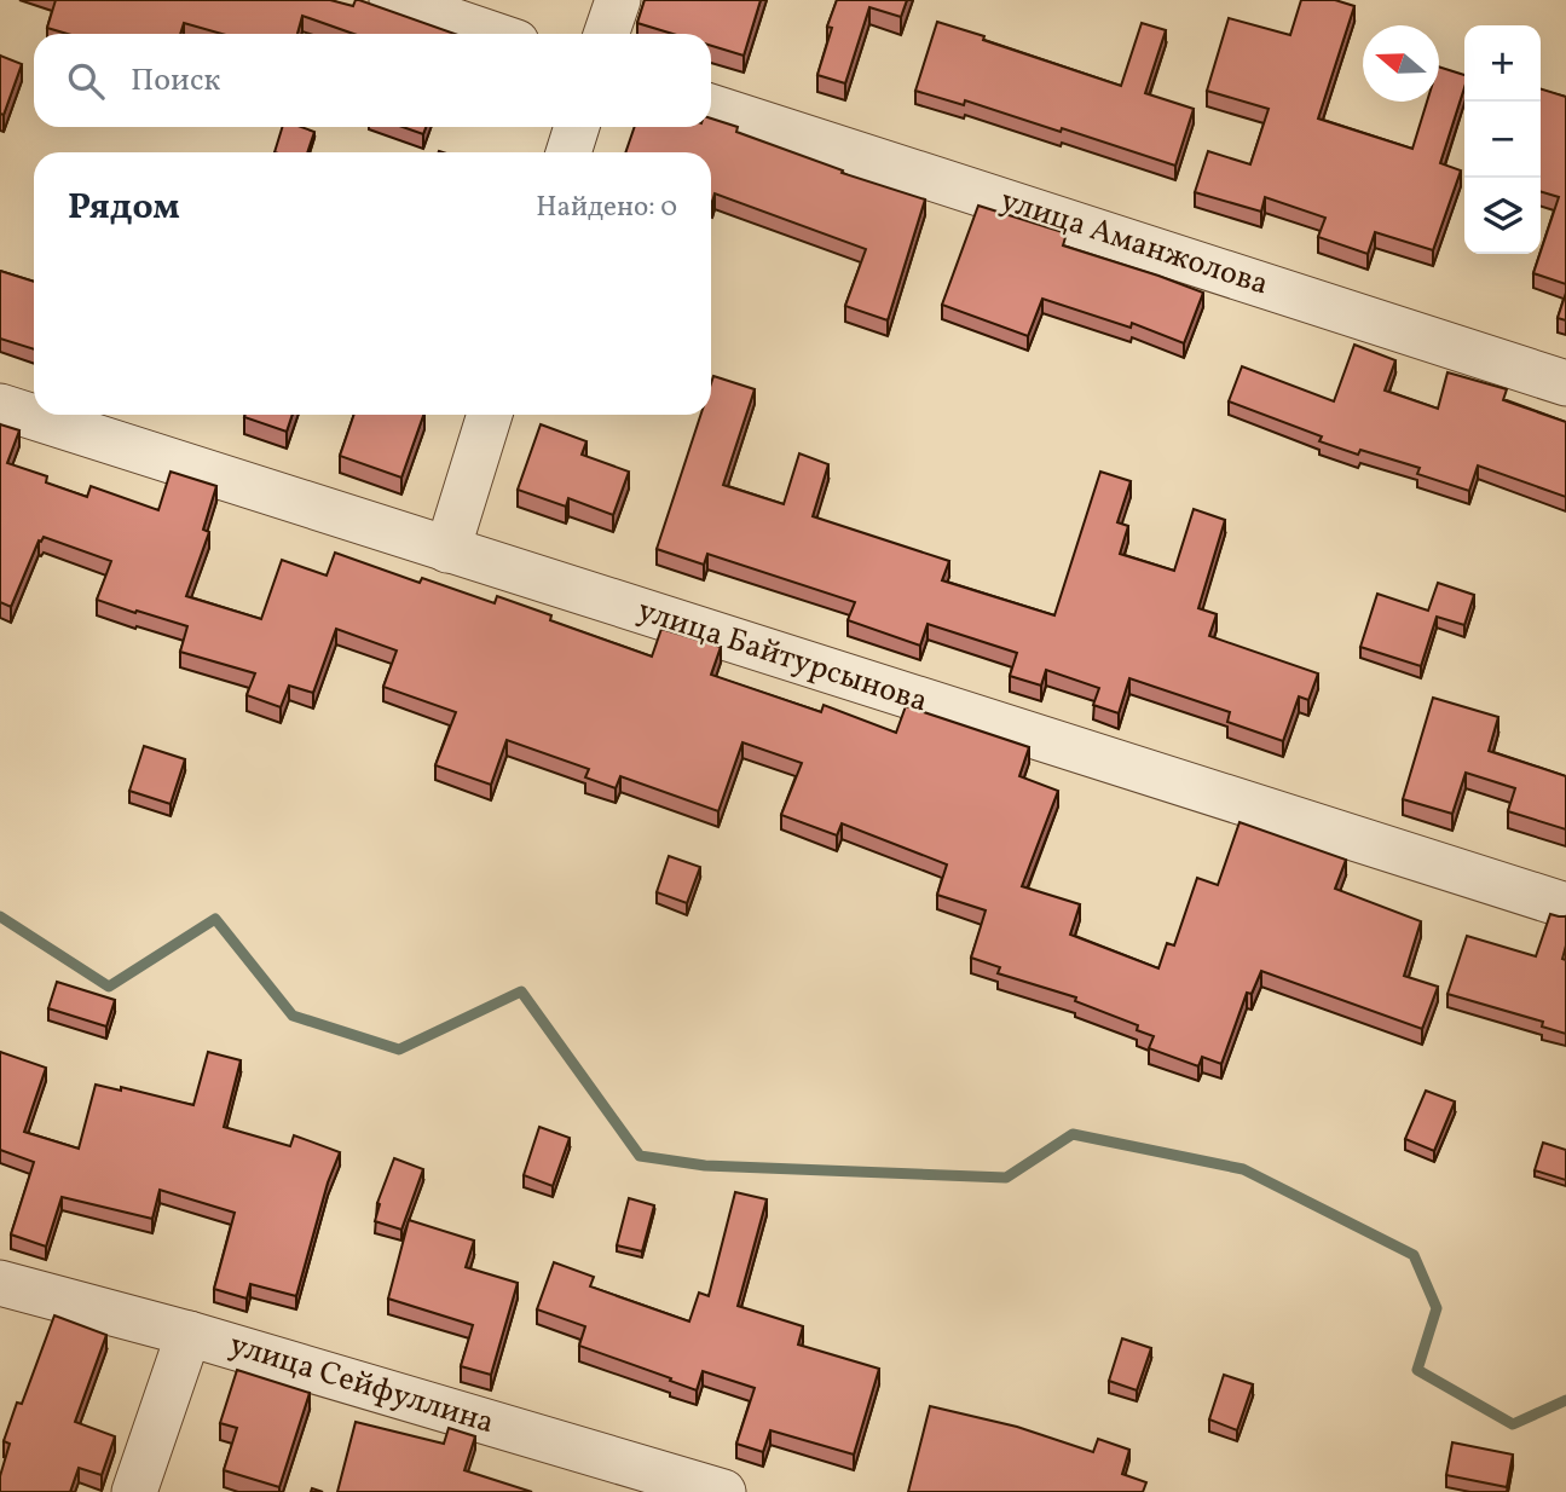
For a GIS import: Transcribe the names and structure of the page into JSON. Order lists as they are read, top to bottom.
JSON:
{
  "streets": {
    "street": ["улица Аманжолова", "улица Байтурсынова", "улица Сейфуллина"]
  },
  "north": "left",
  "page": {
    "map_buttons": ["+", "−"],
    "search": "Поиск",
    "heading": ["Рядом", "Найдено: 0"]
  }
}
